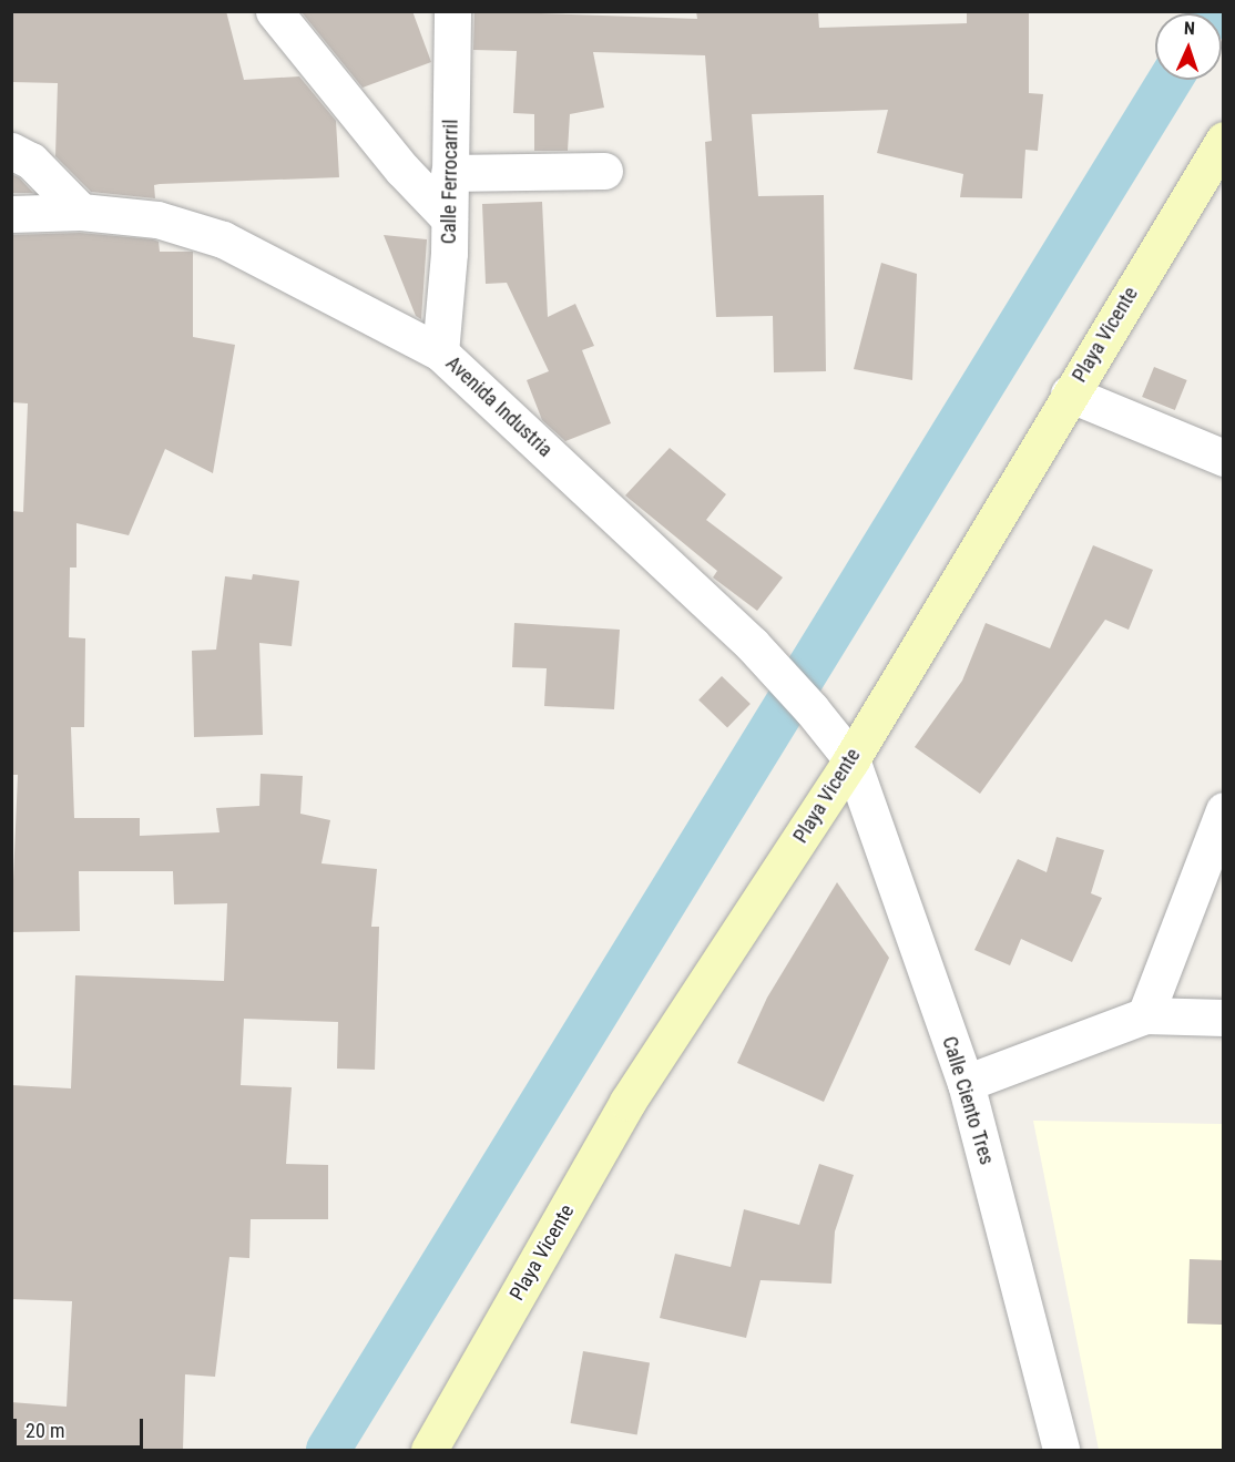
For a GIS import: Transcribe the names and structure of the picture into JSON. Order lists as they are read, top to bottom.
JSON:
{
  "streets": {
    "street": [
      "Calle Ferrocarril",
      "Playa Vicente",
      "Avenida Industria",
      "Calle Ciento Tres"
    ]
  },
  "crossings": [
    ["Calle Ferrocarril", "Avenida Industria"],
    ["Playa Vicente", "Avenida Industria"],
    ["Playa Vicente", "Calle Ciento Tres"],
    ["Avenida Industria", "Calle Ciento Tres"]
  ],
  "scale_bar": "20 m",
  "north": "top"
}
